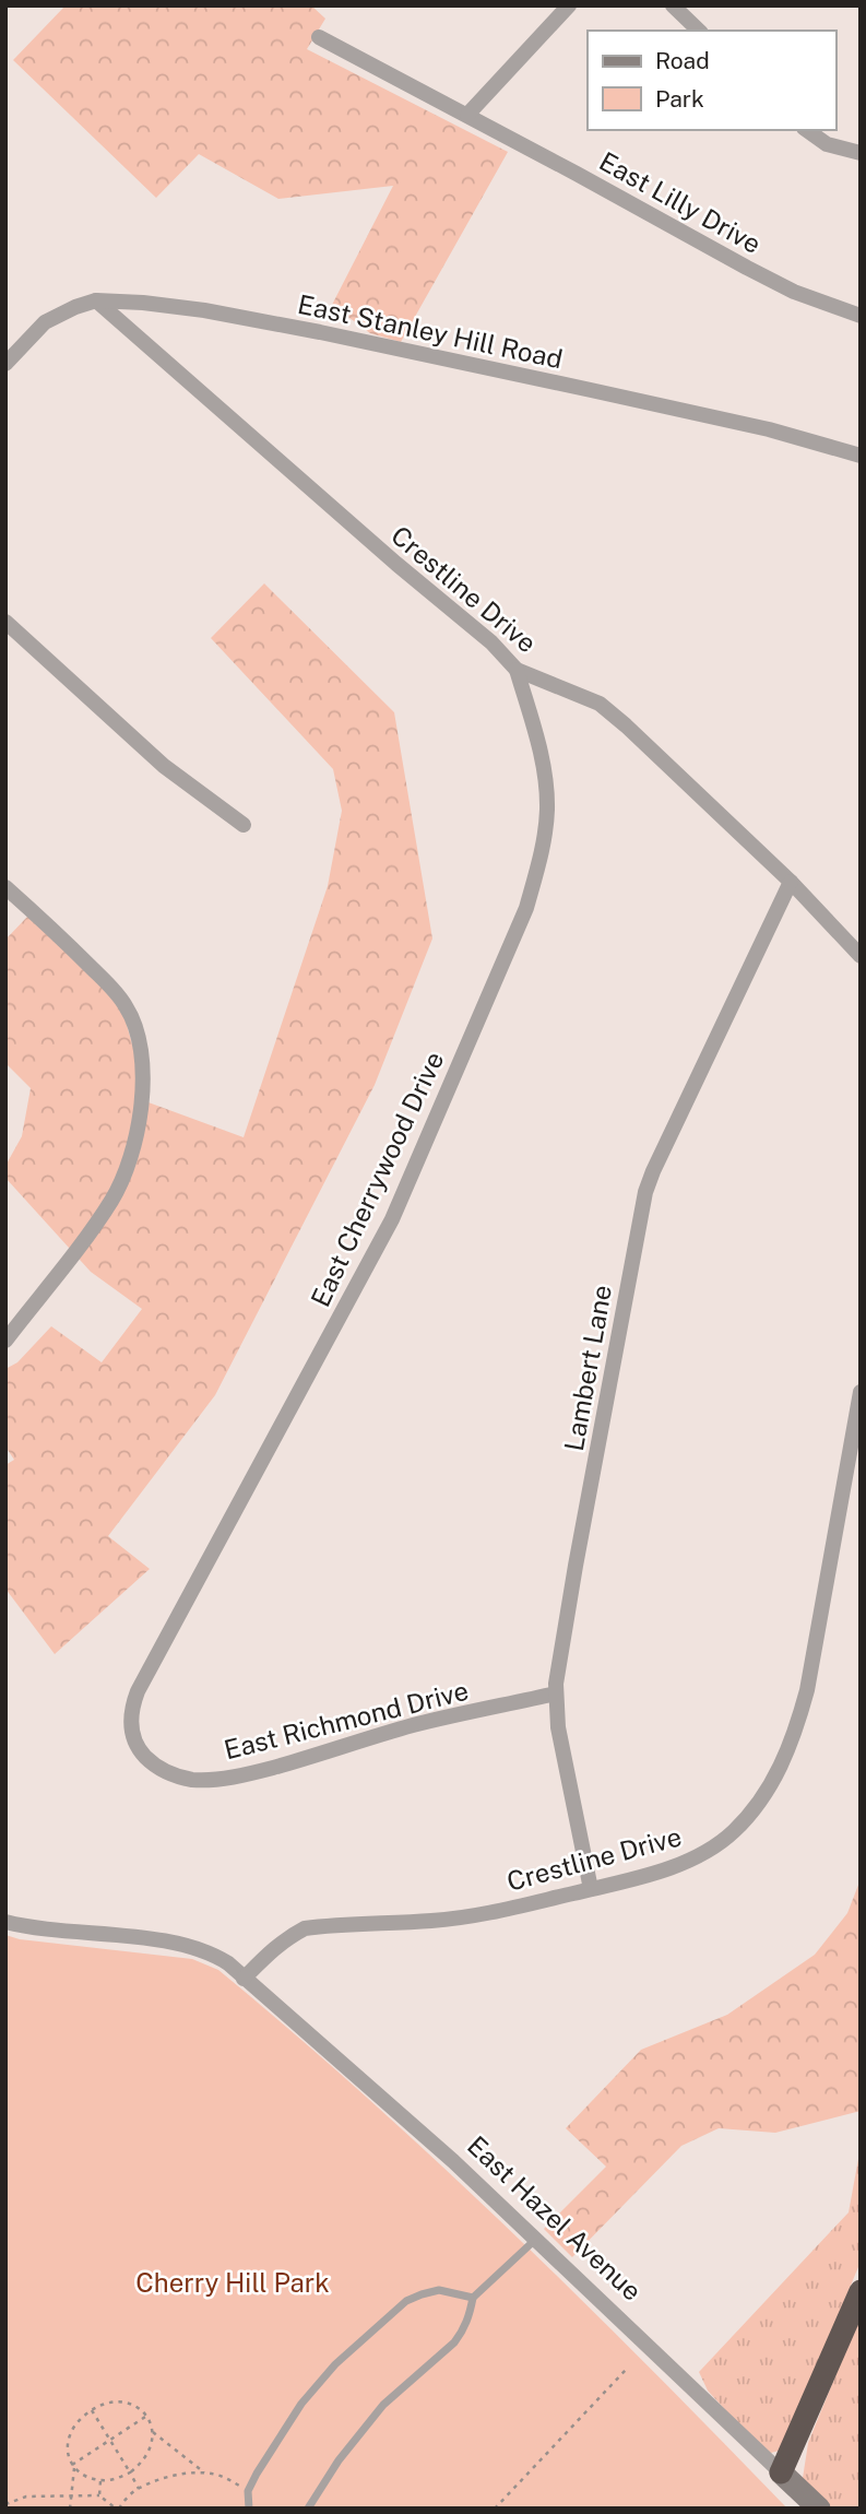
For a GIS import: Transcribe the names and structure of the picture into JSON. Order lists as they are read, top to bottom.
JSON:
{
  "streets": {
    "main road": ["East Hazel Avenue"],
    "street": [
      "East Lilly Drive",
      "East Stanley Hill Road",
      "Crestline Drive",
      "East Cherrywood Drive",
      "Lambert Lane",
      "East Richmond Drive"
    ]
  },
  "crossings": [
    ["East Stanley Hill Road", "Crestline Drive"],
    ["Crestline Drive", "East Cherrywood Drive"],
    ["Crestline Drive", "Lambert Lane"],
    ["Crestline Drive", "East Hazel Avenue"],
    ["East Cherrywood Drive", "East Richmond Drive"],
    ["Lambert Lane", "East Richmond Drive"]
  ],
  "parks": ["Cherry Hill Park"],
  "legend": ["Road", "Park"]
}
